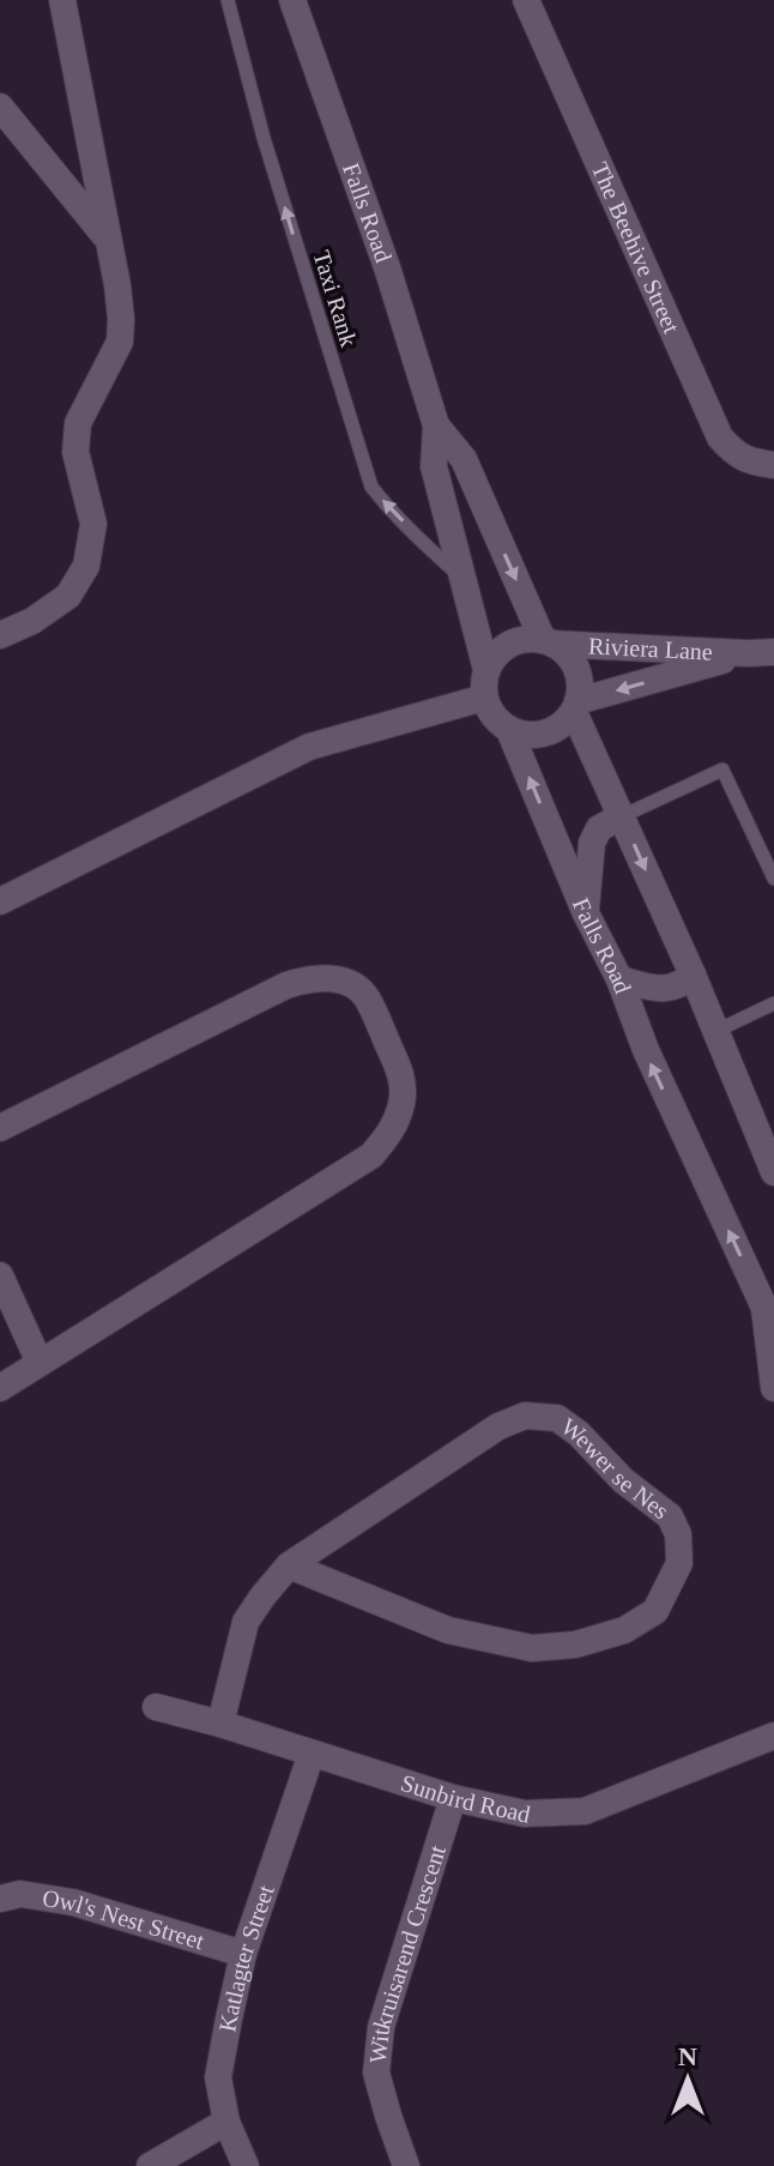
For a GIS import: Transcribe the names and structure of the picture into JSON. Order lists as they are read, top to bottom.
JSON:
{
  "streets": {
    "street": [
      "Falls Road",
      "The Beehive Street",
      "Riviera Lane",
      "Wewer se Nes",
      "Sunbird Road",
      "Owl's Nest Street",
      "Witkruisarend Crescent",
      "Katlagter Street"
    ],
    "lane": ["Taxi Rank"]
  },
  "crossings": [
    ["Falls Road", "Taxi Rank"],
    ["Falls Road", "Riviera Lane"],
    ["Wewer se Nes", "Sunbird Road"],
    ["Sunbird Road", "Witkruisarend Crescent"],
    ["Sunbird Road", "Katlagter Street"],
    ["Owl's Nest Street", "Katlagter Street"]
  ],
  "one_way": ["Taxi Rank"],
  "north": "top"
}
